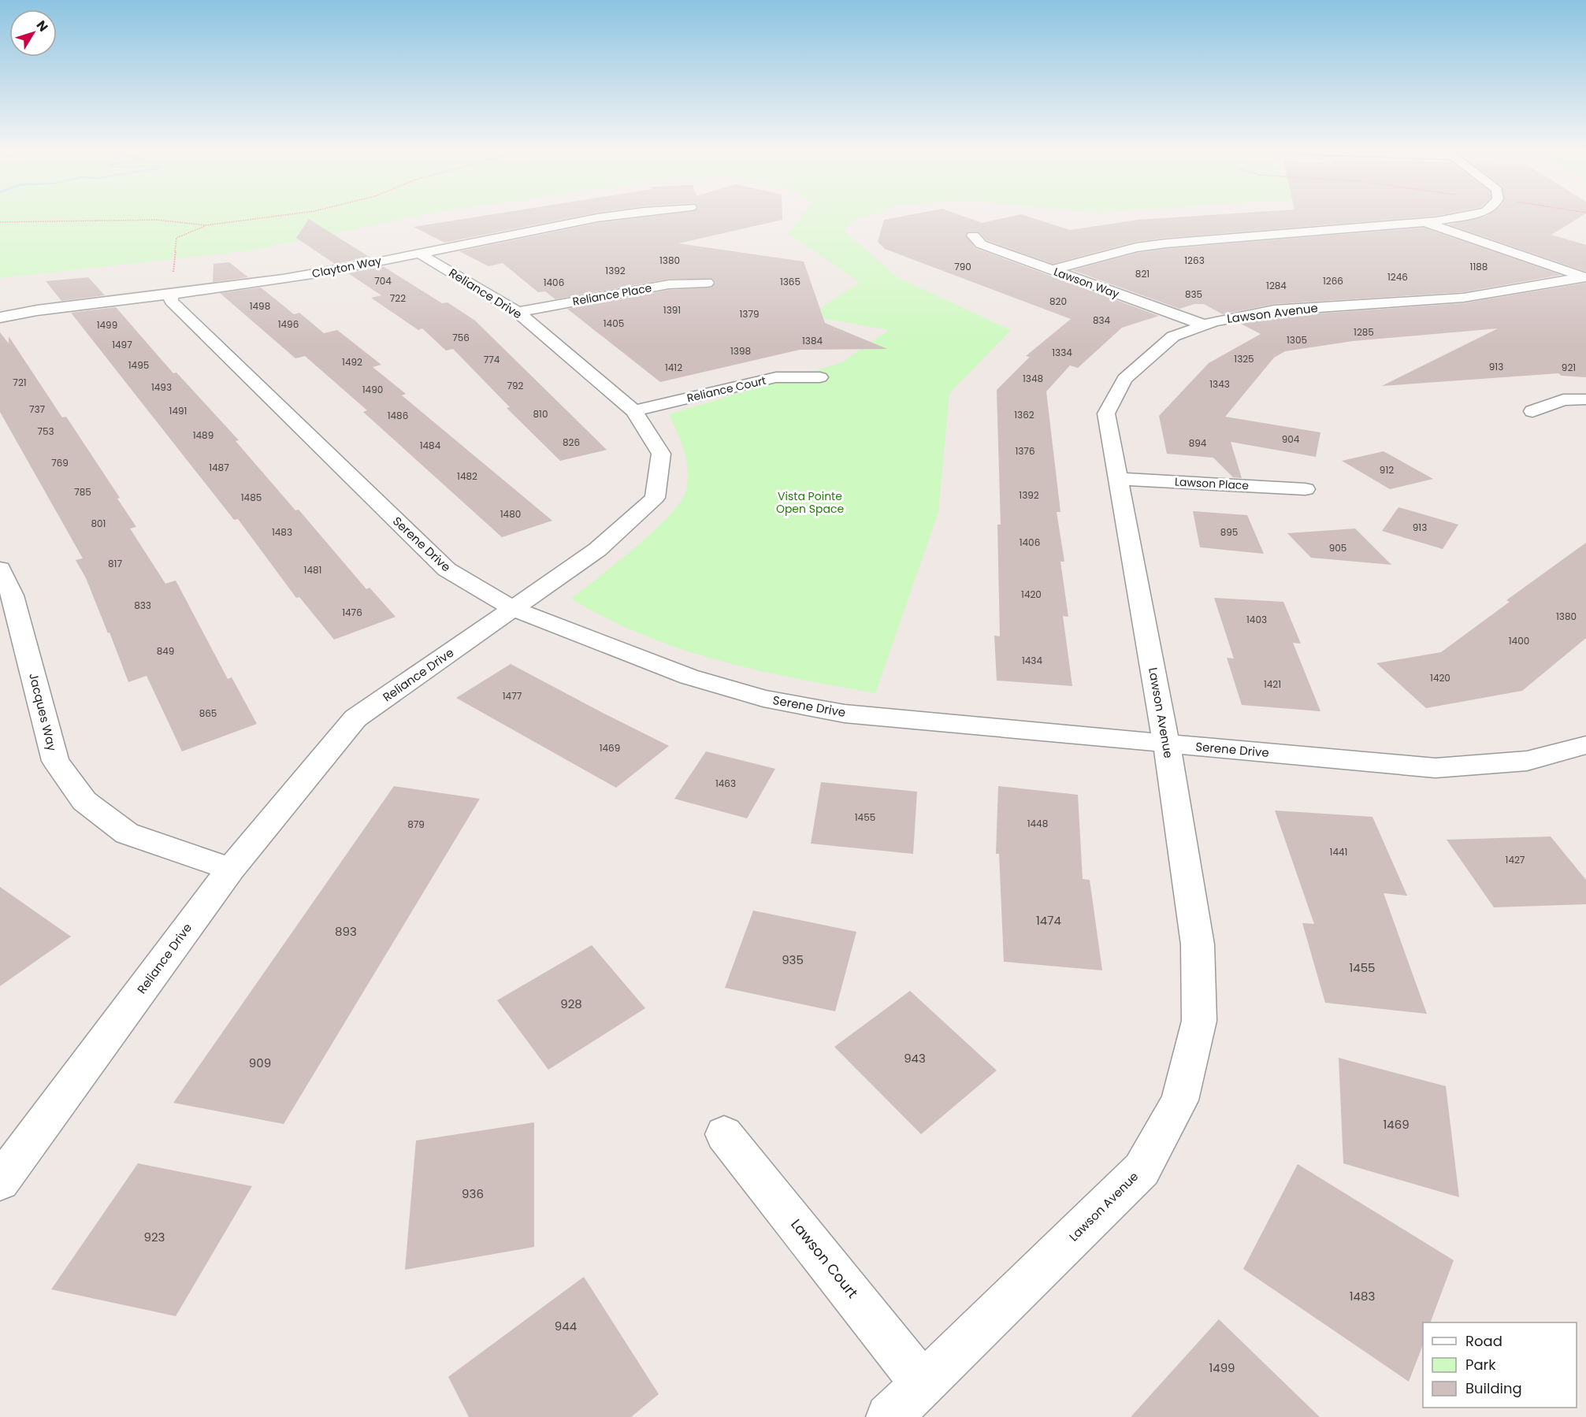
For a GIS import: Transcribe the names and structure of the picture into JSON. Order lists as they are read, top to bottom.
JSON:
{
  "streets": {
    "street": [
      "Clayton Way",
      "Lawson Way",
      "Reliance Drive",
      "Reliance Place",
      "Lawson Avenue",
      "Reliance Court",
      "Lawson Place",
      "Serene Drive",
      "Jacques Way",
      "Lawson Court"
    ]
  },
  "crossings": [
    ["Clayton Way", "Reliance Drive"],
    ["Clayton Way", "Serene Drive"],
    ["Lawson Way", "Lawson Avenue"],
    ["Reliance Drive", "Reliance Place"],
    ["Reliance Drive", "Reliance Court"],
    ["Reliance Drive", "Serene Drive"],
    ["Reliance Drive", "Jacques Way"],
    ["Lawson Avenue", "Lawson Place"],
    ["Lawson Avenue", "Serene Drive"],
    ["Lawson Avenue", "Lawson Court"]
  ],
  "parks": ["Vista Pointe Open Space"],
  "house_numbers": [
    "1380",
    "1263",
    "790",
    "1188",
    "1392",
    "821",
    "1246",
    "704",
    "1266",
    "1365",
    "1406",
    "1284",
    "835",
    "722",
    "820",
    "1498",
    "1391",
    "1379",
    "834",
    "1405",
    "1496",
    "1499",
    "1285",
    "756",
    "1305",
    "1384",
    "1497",
    "1398",
    "1334",
    "1325",
    "774",
    "1492",
    "1495",
    "913",
    "1412",
    "921",
    "1348",
    "721",
    "1343",
    "792",
    "1493",
    "1490",
    "737",
    "1491",
    "810",
    "1362",
    "1486",
    "753",
    "1489",
    "904",
    "826",
    "894",
    "1484",
    "1376",
    "769",
    "1487",
    "912",
    "1482",
    "785",
    "1392",
    "1485",
    "1480",
    "801",
    "913",
    "1483",
    "895",
    "1406",
    "905",
    "817",
    "1481",
    "1420",
    "833",
    "1476",
    "1380",
    "1403",
    "1400",
    "849",
    "1434",
    "1420",
    "1421",
    "1477",
    "865",
    "1469",
    "1463",
    "1455",
    "1448",
    "879",
    "1441",
    "1427",
    "1474",
    "893",
    "935",
    "1455",
    "928",
    "943",
    "909",
    "1469",
    "936",
    "923",
    "1483",
    "944",
    "1499"
  ],
  "legend": ["Road", "Park", "Building"],
  "north": "top right"
}
